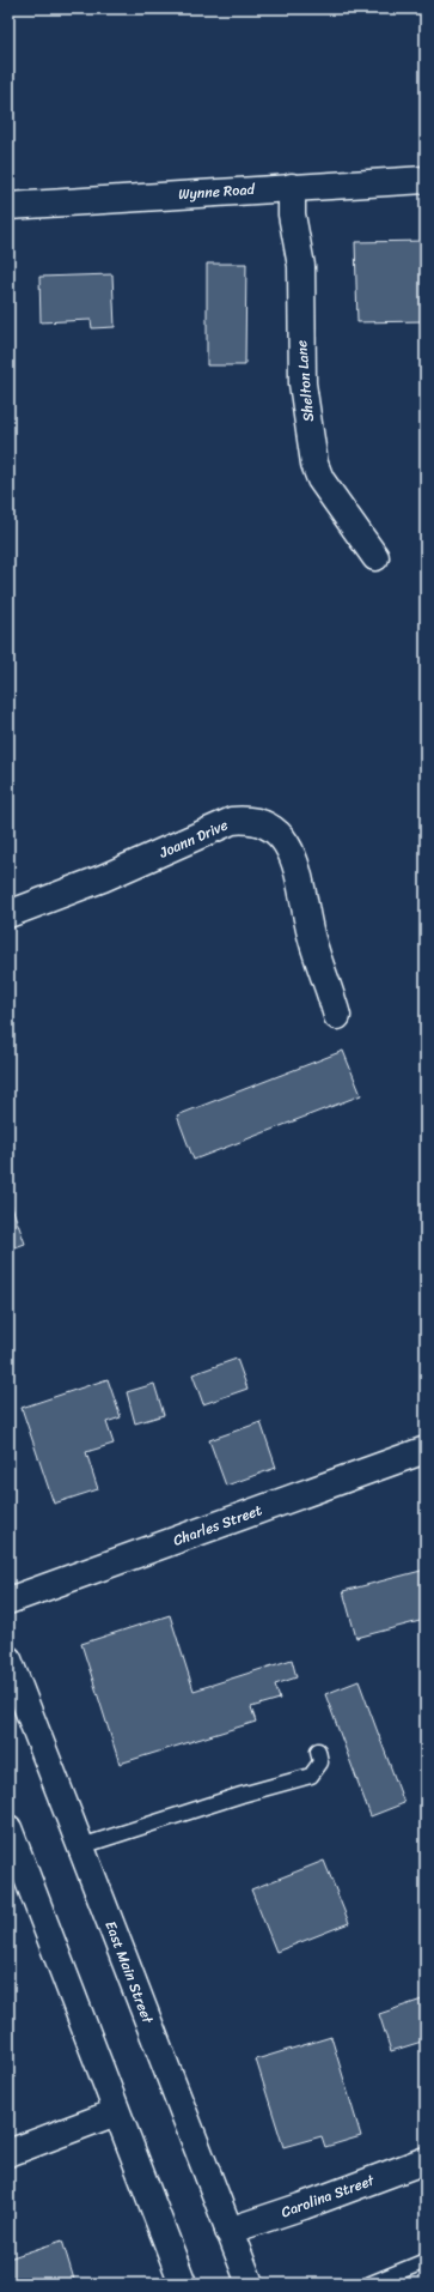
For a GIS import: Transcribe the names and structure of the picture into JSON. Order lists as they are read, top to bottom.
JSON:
{
  "streets": {
    "street": [
      "Wynne Road",
      "Shelton Lane",
      "Joann Drive",
      "Charles Street",
      "East Main Street",
      "Carolina Street"
    ]
  },
  "crossings": [
    ["Wynne Road", "Shelton Lane"],
    ["East Main Street", "Carolina Street"]
  ]
}
